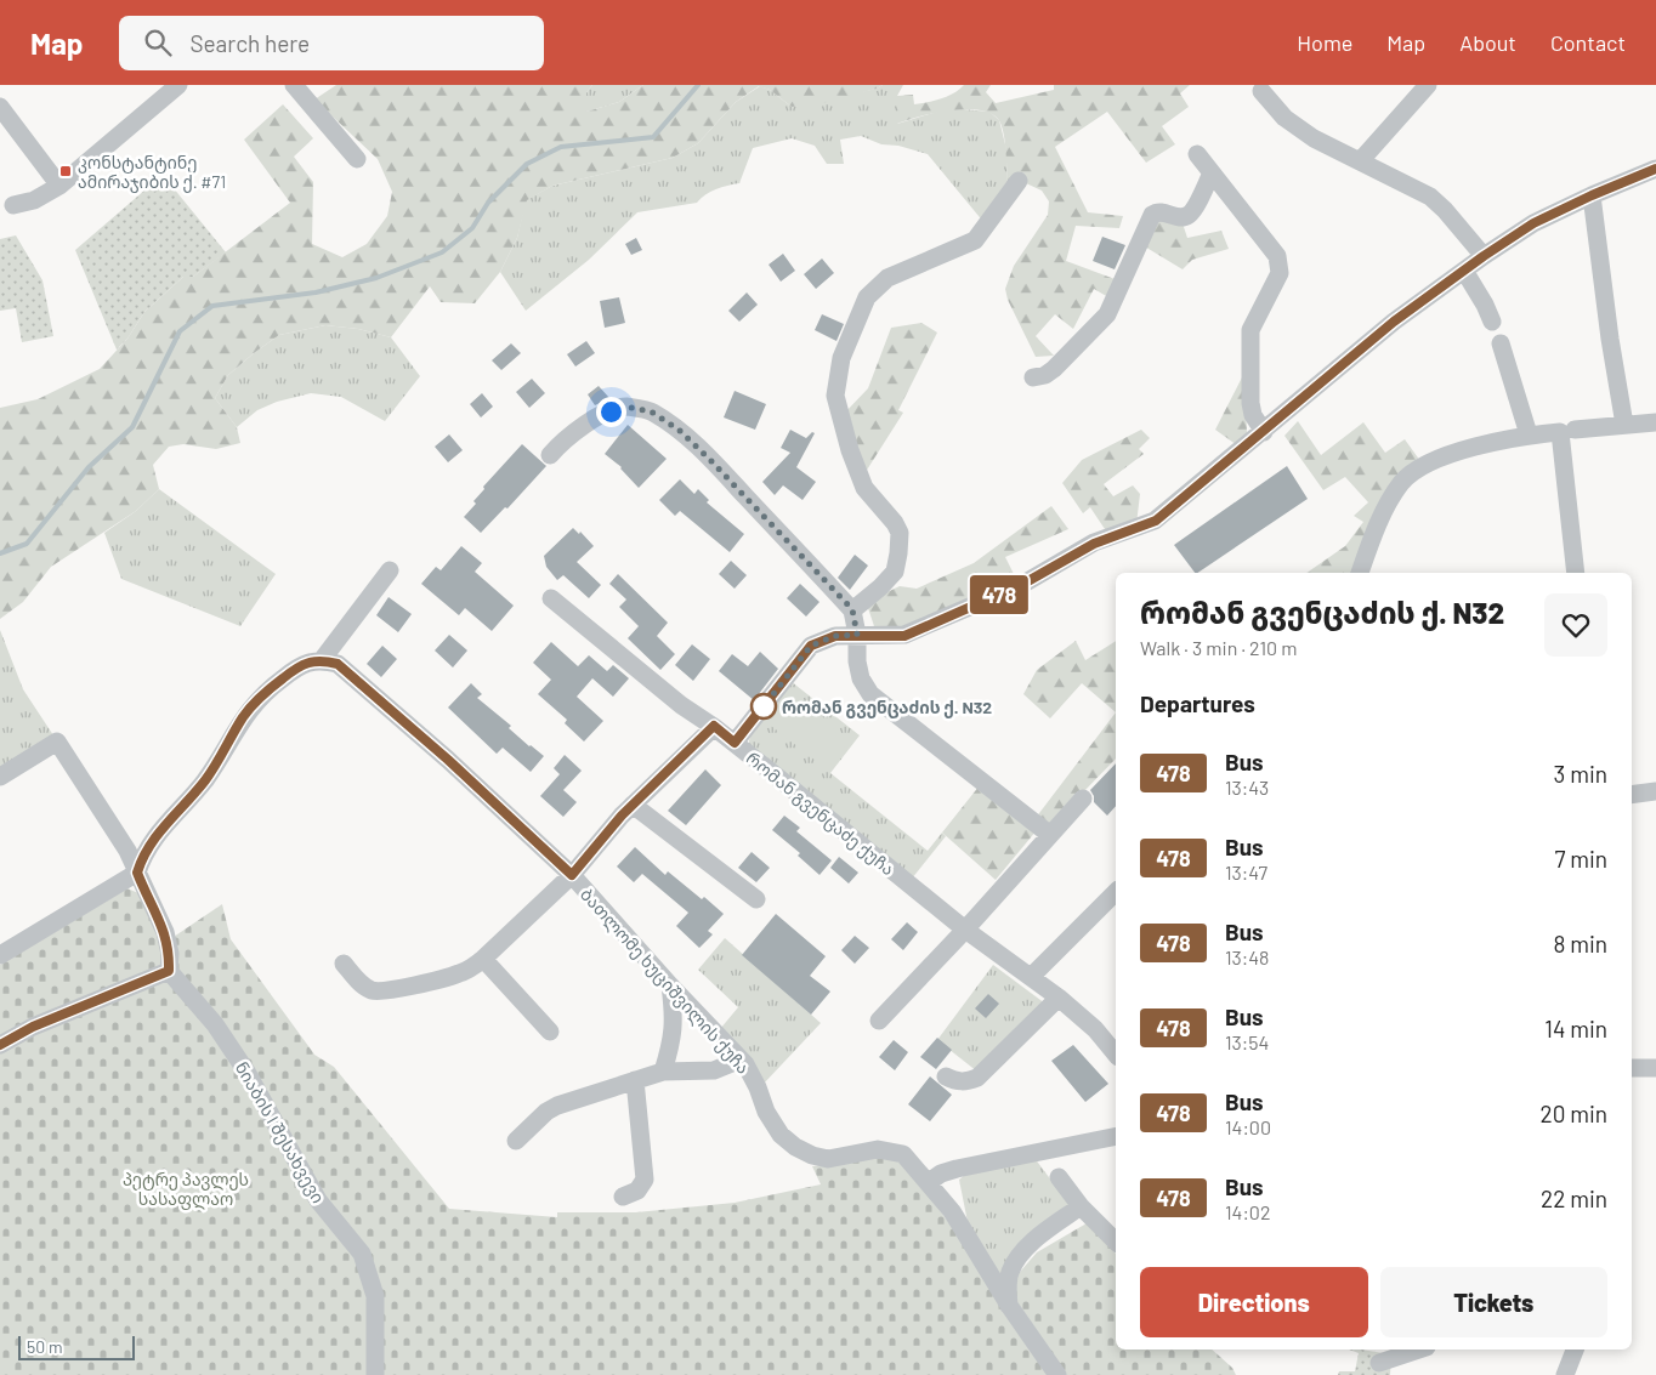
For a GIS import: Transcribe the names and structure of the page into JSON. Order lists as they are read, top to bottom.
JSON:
{
  "streets": {
    "street": ["რომან გვენცაძე ქუჩა", "ბათლომე ხუციშვილის ქუჩა", "ნიაბის I შესახვევი"]
  },
  "parks": ["პეტრე პავლეს სასაფლაო"],
  "places": {
    "transit": ["კონსტანტინე ამირაჯიბის ქ. #71"],
    "other": ["რომან გვენცაძის ქ. N32"]
  },
  "lines": ["bus line 478"],
  "scale_bar": "50 m",
  "page": {
    "header": "Map",
    "search": "Search here",
    "nav": [
      "Home",
      "Map",
      "About",
      "Contact"
    ],
    "on_map": "478",
    "heading": [
      ["რომან გვენცაძის ქ. N32", "Walk · 3 min · 210 m"],
      "Departures"
    ],
    "list": [
      {
        "mark": "478",
        "name": "Bus",
        "note": "13:43",
        "value": "3 min"
      },
      {
        "mark": "478",
        "name": "Bus",
        "note": "13:47",
        "value": "7 min"
      },
      {
        "mark": "478",
        "name": "Bus",
        "note": "13:48",
        "value": "8 min"
      },
      {
        "mark": "478",
        "name": "Bus",
        "note": "13:54",
        "value": "14 min"
      },
      {
        "mark": "478",
        "name": "Bus",
        "note": "14:00",
        "value": "20 min"
      },
      {
        "mark": "478",
        "name": "Bus",
        "note": "14:02",
        "value": "22 min"
      }
    ],
    "buttons": ["Directions", "Tickets"],
    "scale": "50 m"
  }
}
